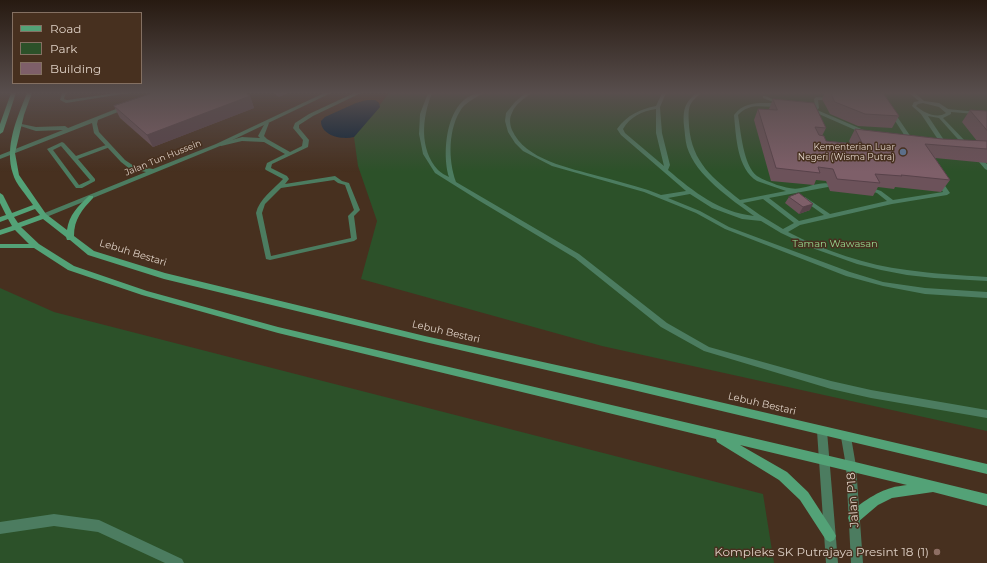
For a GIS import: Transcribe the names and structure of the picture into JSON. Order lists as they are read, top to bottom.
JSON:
{
  "streets": {
    "main road": ["Jalan Tun Hussein", "Lebuh Bestari"],
    "street": ["Jalan P18"]
  },
  "crossings": [
    ["Jalan Tun Hussein", "Lebuh Bestari"],
    ["Lebuh Bestari", "Jalan P18"]
  ],
  "parks": ["Taman Wawasan"],
  "places": ["Kementerian Luar Negeri (Wisma Putra)", "Kompleks SK Putrajaya Presint 18 (1)"],
  "legend": ["Road", "Park", "Building"]
}
